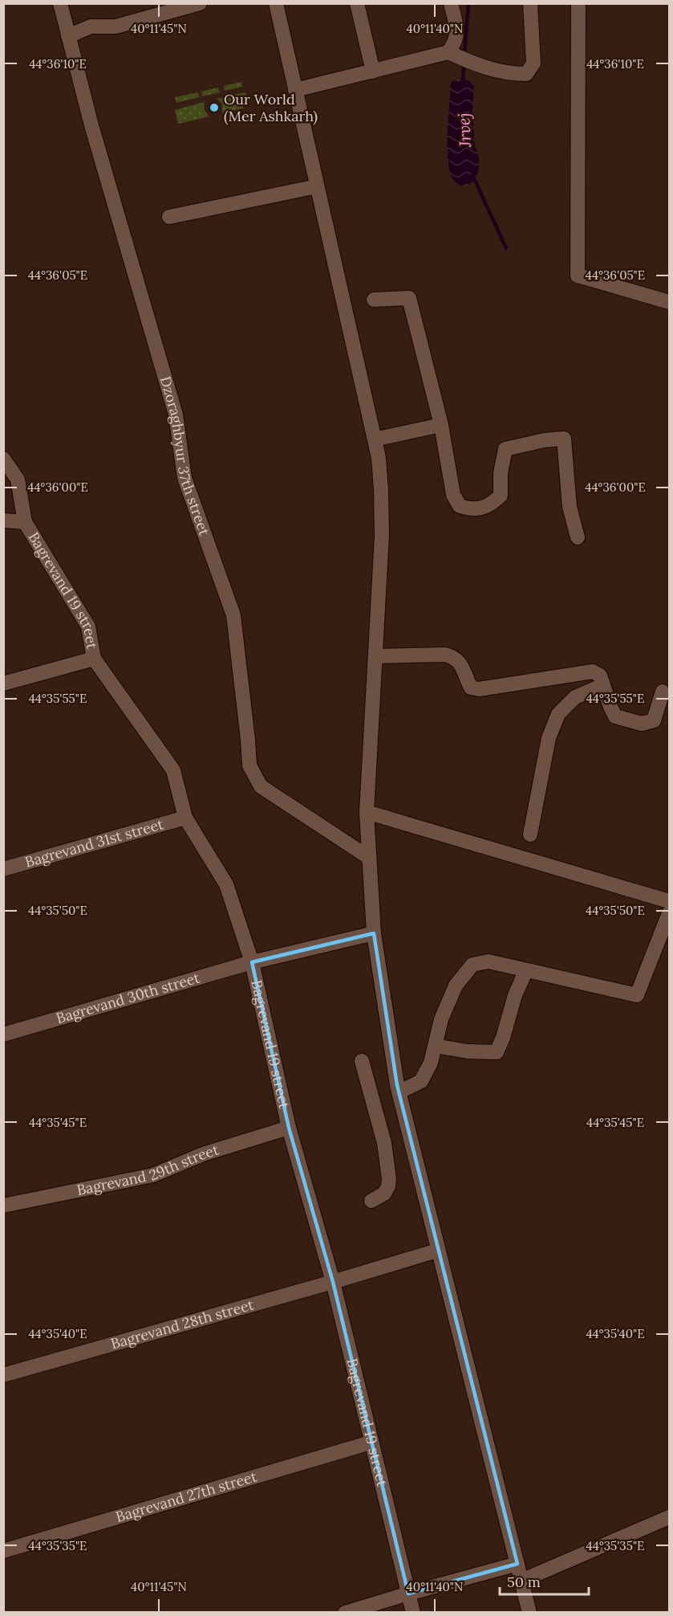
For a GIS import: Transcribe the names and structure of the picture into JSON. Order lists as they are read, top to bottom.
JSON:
{
  "streets": {
    "street": [
      "Dzoraghbyur 37th street",
      "Bagrevand 19 street",
      "Bagrevand 31st street",
      "Bagrevand 30th street",
      "Bagrevand 29th street",
      "Bagrevand 28th street",
      "Bagrevand 27th street"
    ]
  },
  "crossings": [
    ["Bagrevand 19 street", "Bagrevand 31st street"],
    ["Bagrevand 19 street", "Bagrevand 30th street"],
    ["Bagrevand 19 street", "Bagrevand 29th street"],
    ["Bagrevand 19 street", "Bagrevand 28th street"],
    ["Bagrevand 19 street", "Bagrevand 27th street"]
  ],
  "water": ["Jrvej"],
  "places": ["Our World (Mer Ashkarh)"],
  "scale_bar": "50 m",
  "coordinates": [
    "40°11'45\"N",
    "40°11'40\"N",
    "44°36'10\"E",
    "44°36'05\"E",
    "44°36'00\"E",
    "44°35'55\"E",
    "44°35'50\"E",
    "44°35'45\"E",
    "44°35'40\"E",
    "44°35'35\"E"
  ]
}
